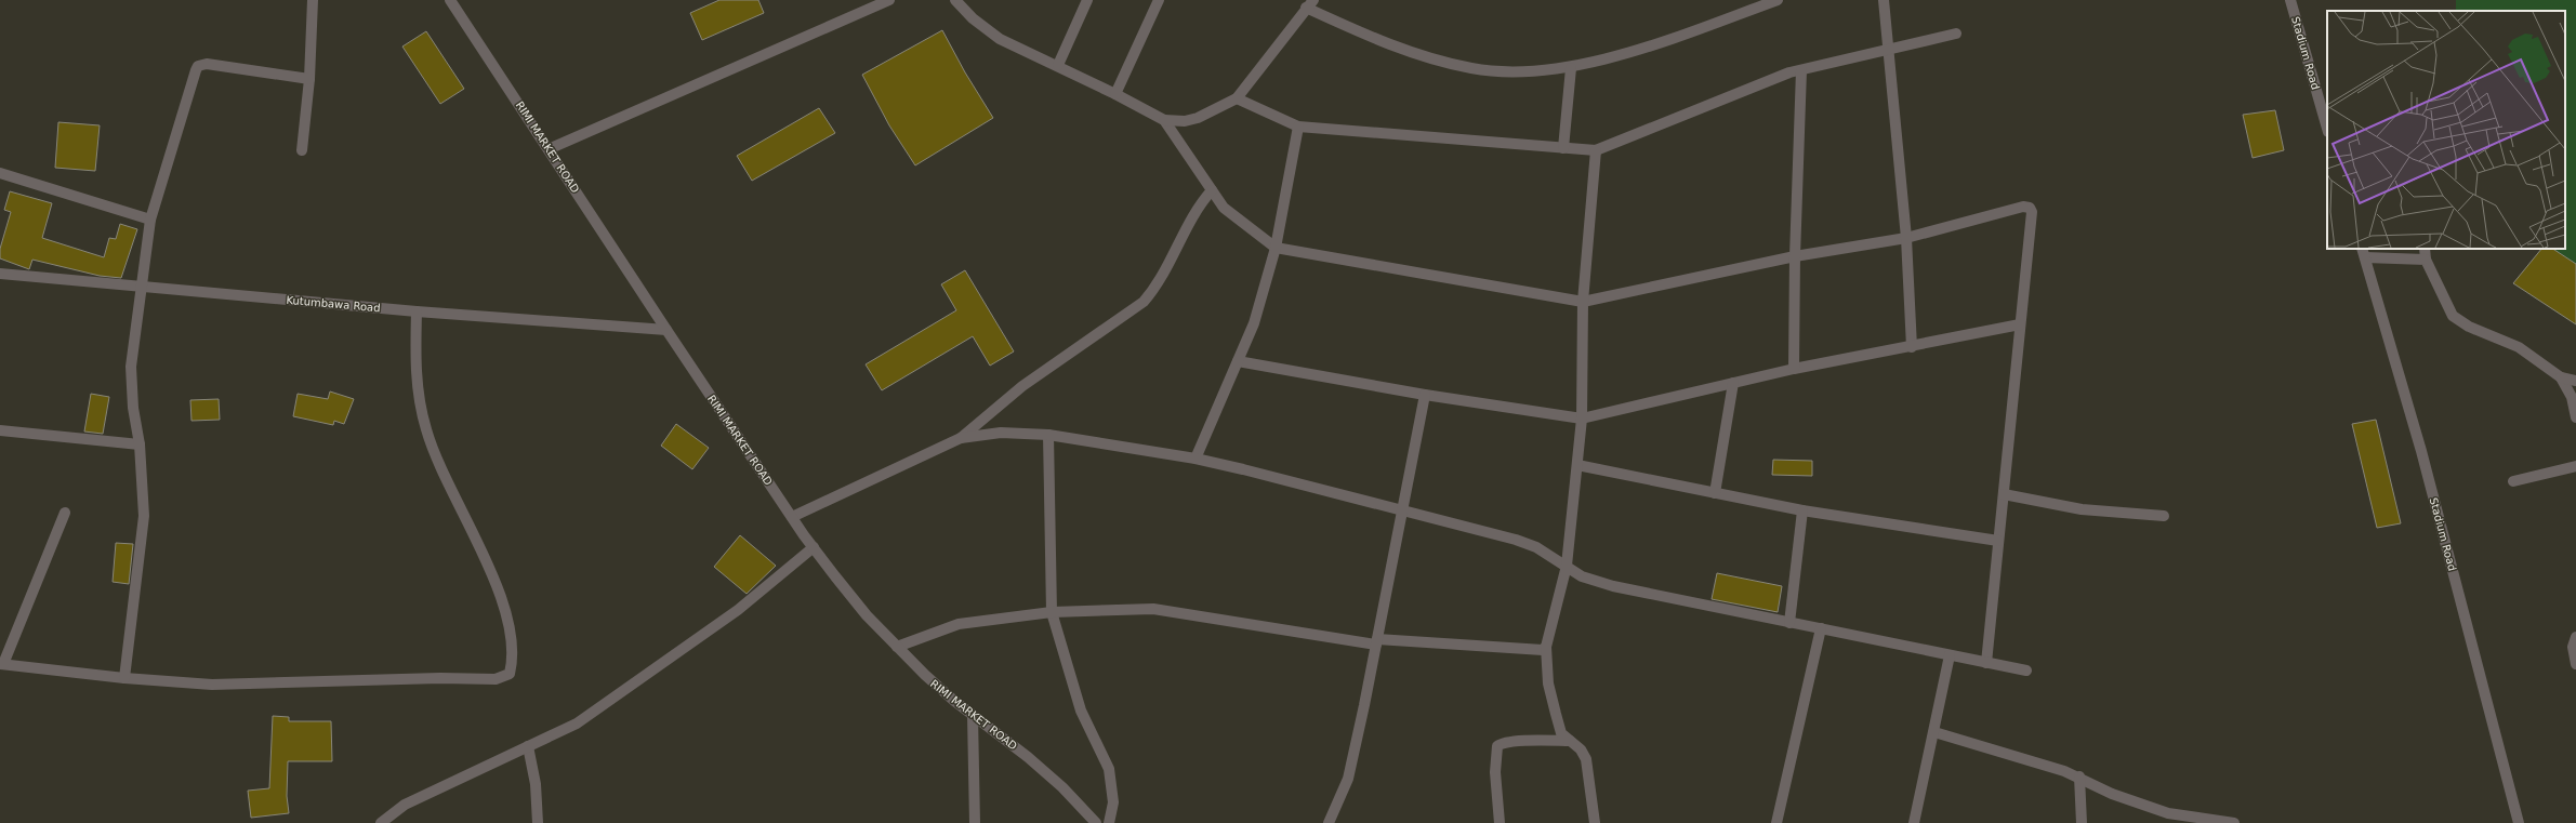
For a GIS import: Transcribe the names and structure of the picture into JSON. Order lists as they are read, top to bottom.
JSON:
{
  "streets": {
    "street": ["Stadium Road", "RIMI MARKET ROAD", "Kutumbawa Road"]
  },
  "crossings": [
    ["RIMI MARKET ROAD", "Kutumbawa Road"]
  ]
}
